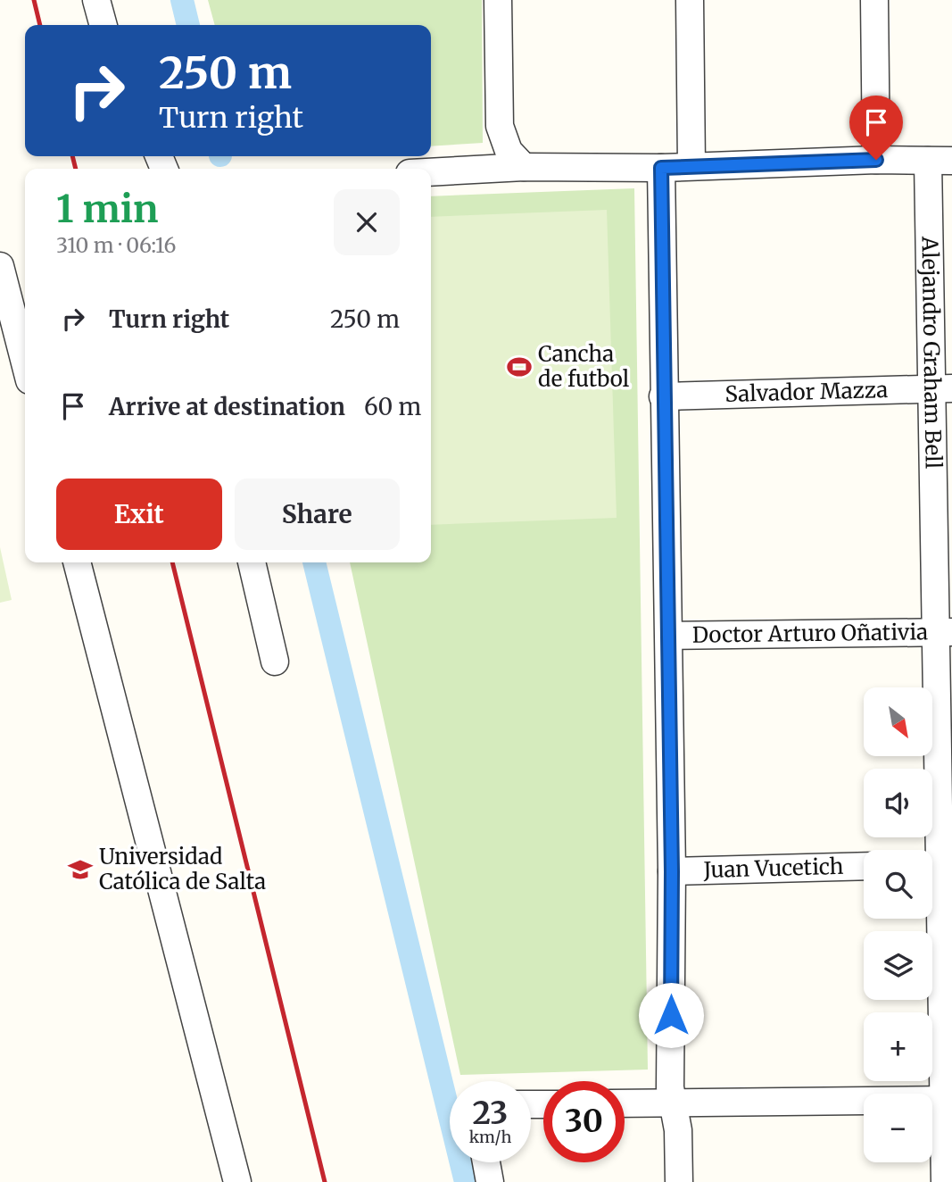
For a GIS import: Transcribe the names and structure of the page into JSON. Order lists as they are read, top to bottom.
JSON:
{
  "streets": {
    "street": [
      "Alejandro Graham Bell",
      "Salvador Mazza",
      "Doctor Arturo Oñativia",
      "Juan Vucetich"
    ]
  },
  "crossings": [
    ["Alejandro Graham Bell", "Salvador Mazza"],
    ["Alejandro Graham Bell", "Doctor Arturo Oñativia"]
  ],
  "places": {
    "sports": ["Cancha de futbol"],
    "school or university": ["Universidad Católica de Salta"]
  },
  "north": "bottom right",
  "page": {
    "turn": ["250 m", "Turn right"],
    "heading": ["1 min", "310 m · 06:16"],
    "list": [
      {
        "name": "Turn right",
        "value": "250 m"
      },
      {
        "name": "Arrive at destination",
        "value": "60 m"
      }
    ],
    "buttons": ["Exit", "Share"],
    "map_buttons": ["+", "−"],
    "speed": "23 km/h",
    "limit": "30"
  }
}
